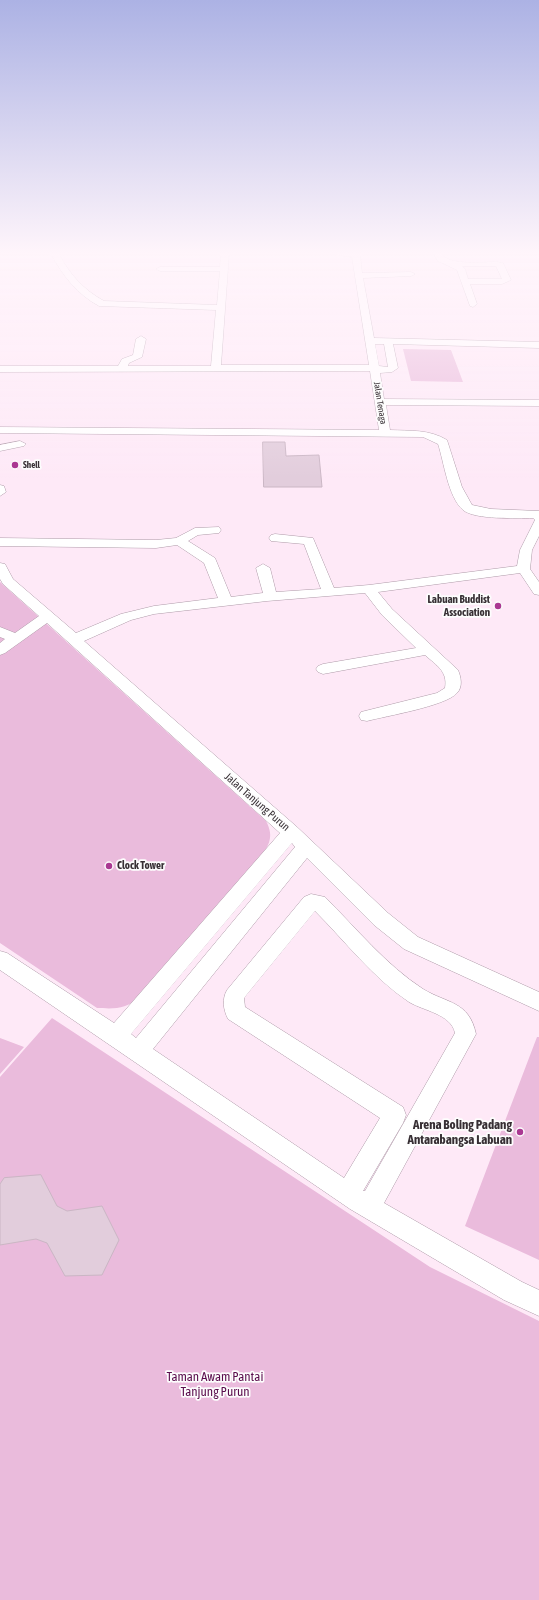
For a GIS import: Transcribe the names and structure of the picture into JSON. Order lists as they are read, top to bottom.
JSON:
{
  "streets": {
    "street": ["Jalan Tenaga", "Jalan Tanjung Purun"]
  },
  "parks": ["Taman Awam Pantai Tanjung Purun"],
  "places": [
    "Shell",
    "Labuan Buddist Association",
    "Clock Tower",
    "Arena Boling Padang Antarabangsa Labuan"
  ]
}
